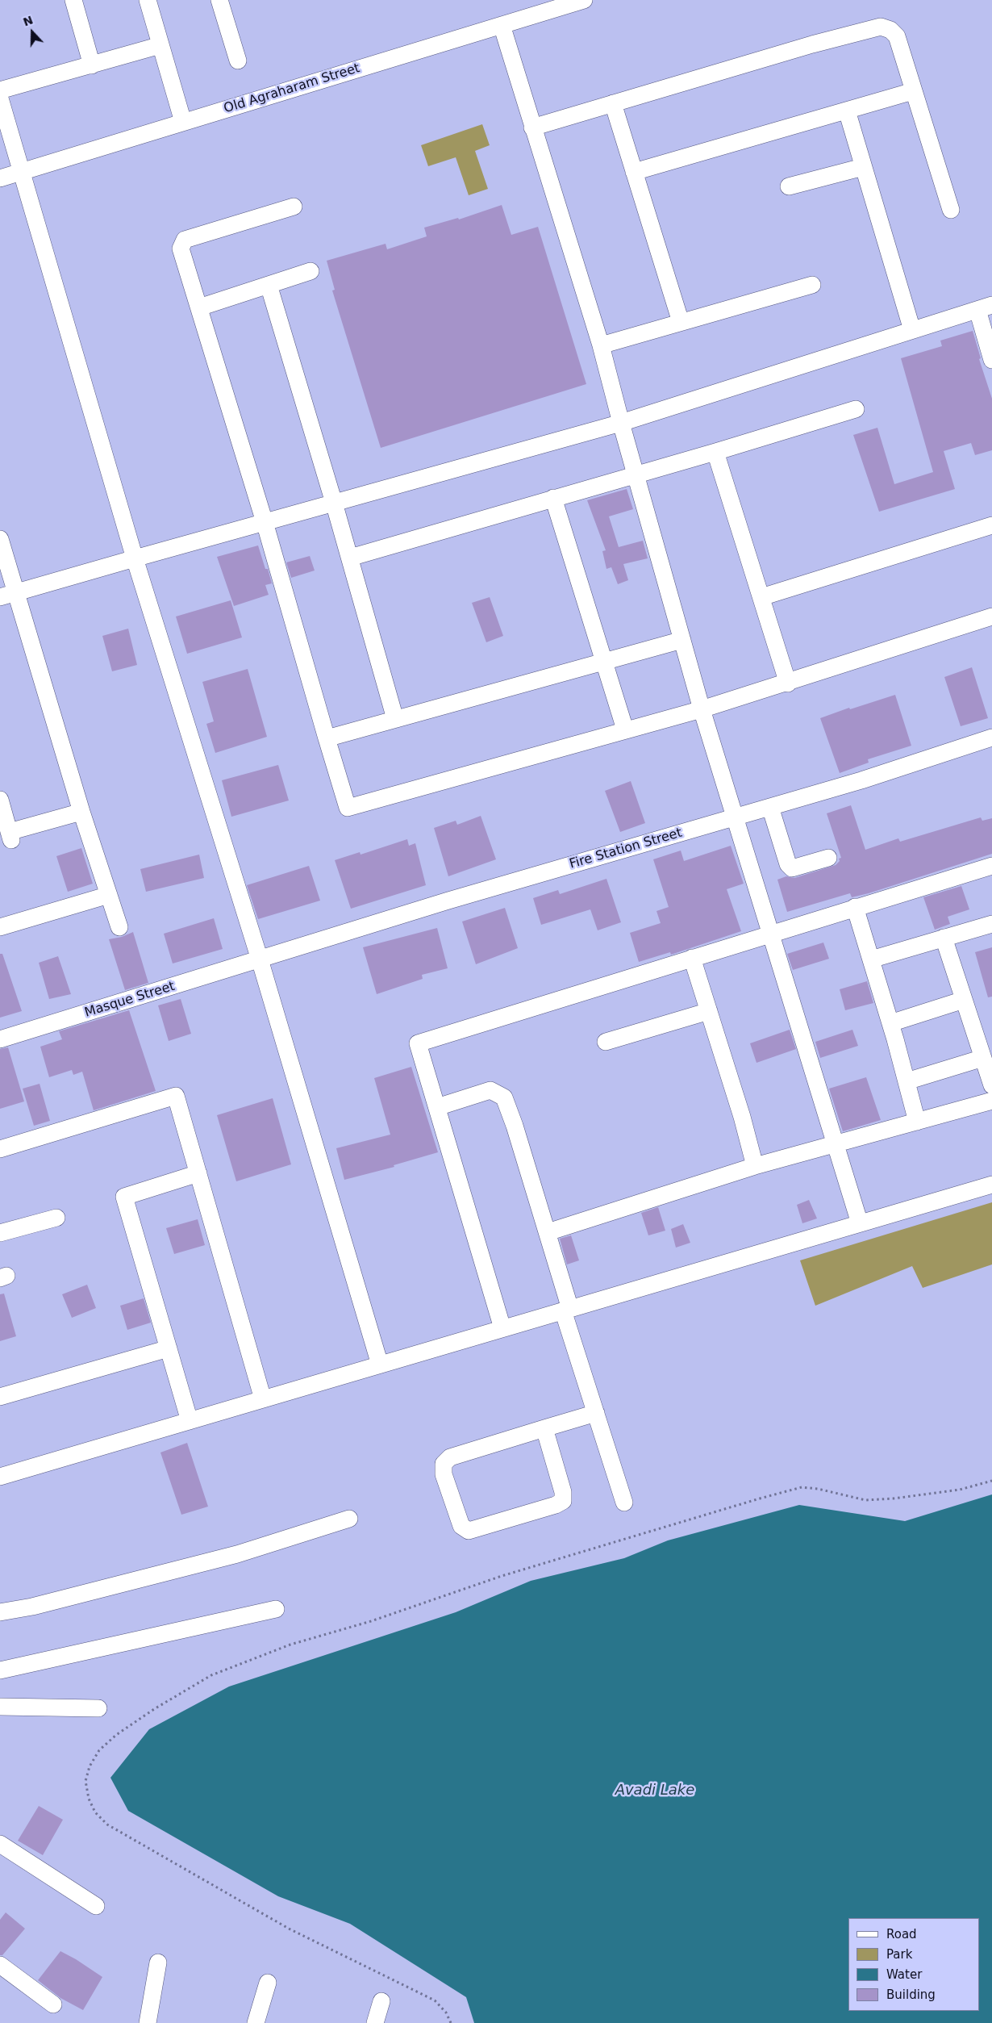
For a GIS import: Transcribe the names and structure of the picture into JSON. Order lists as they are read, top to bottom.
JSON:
{
  "streets": {
    "street": ["Old Agraharam Street", "Fire Station Street", "Masque Street"]
  },
  "crossings": [
    ["Fire Station Street", "Masque Street"]
  ],
  "water": ["Avadi Lake"],
  "legend": [
    "Road",
    "Park",
    "Water",
    "Building"
  ],
  "north": "top"
}
